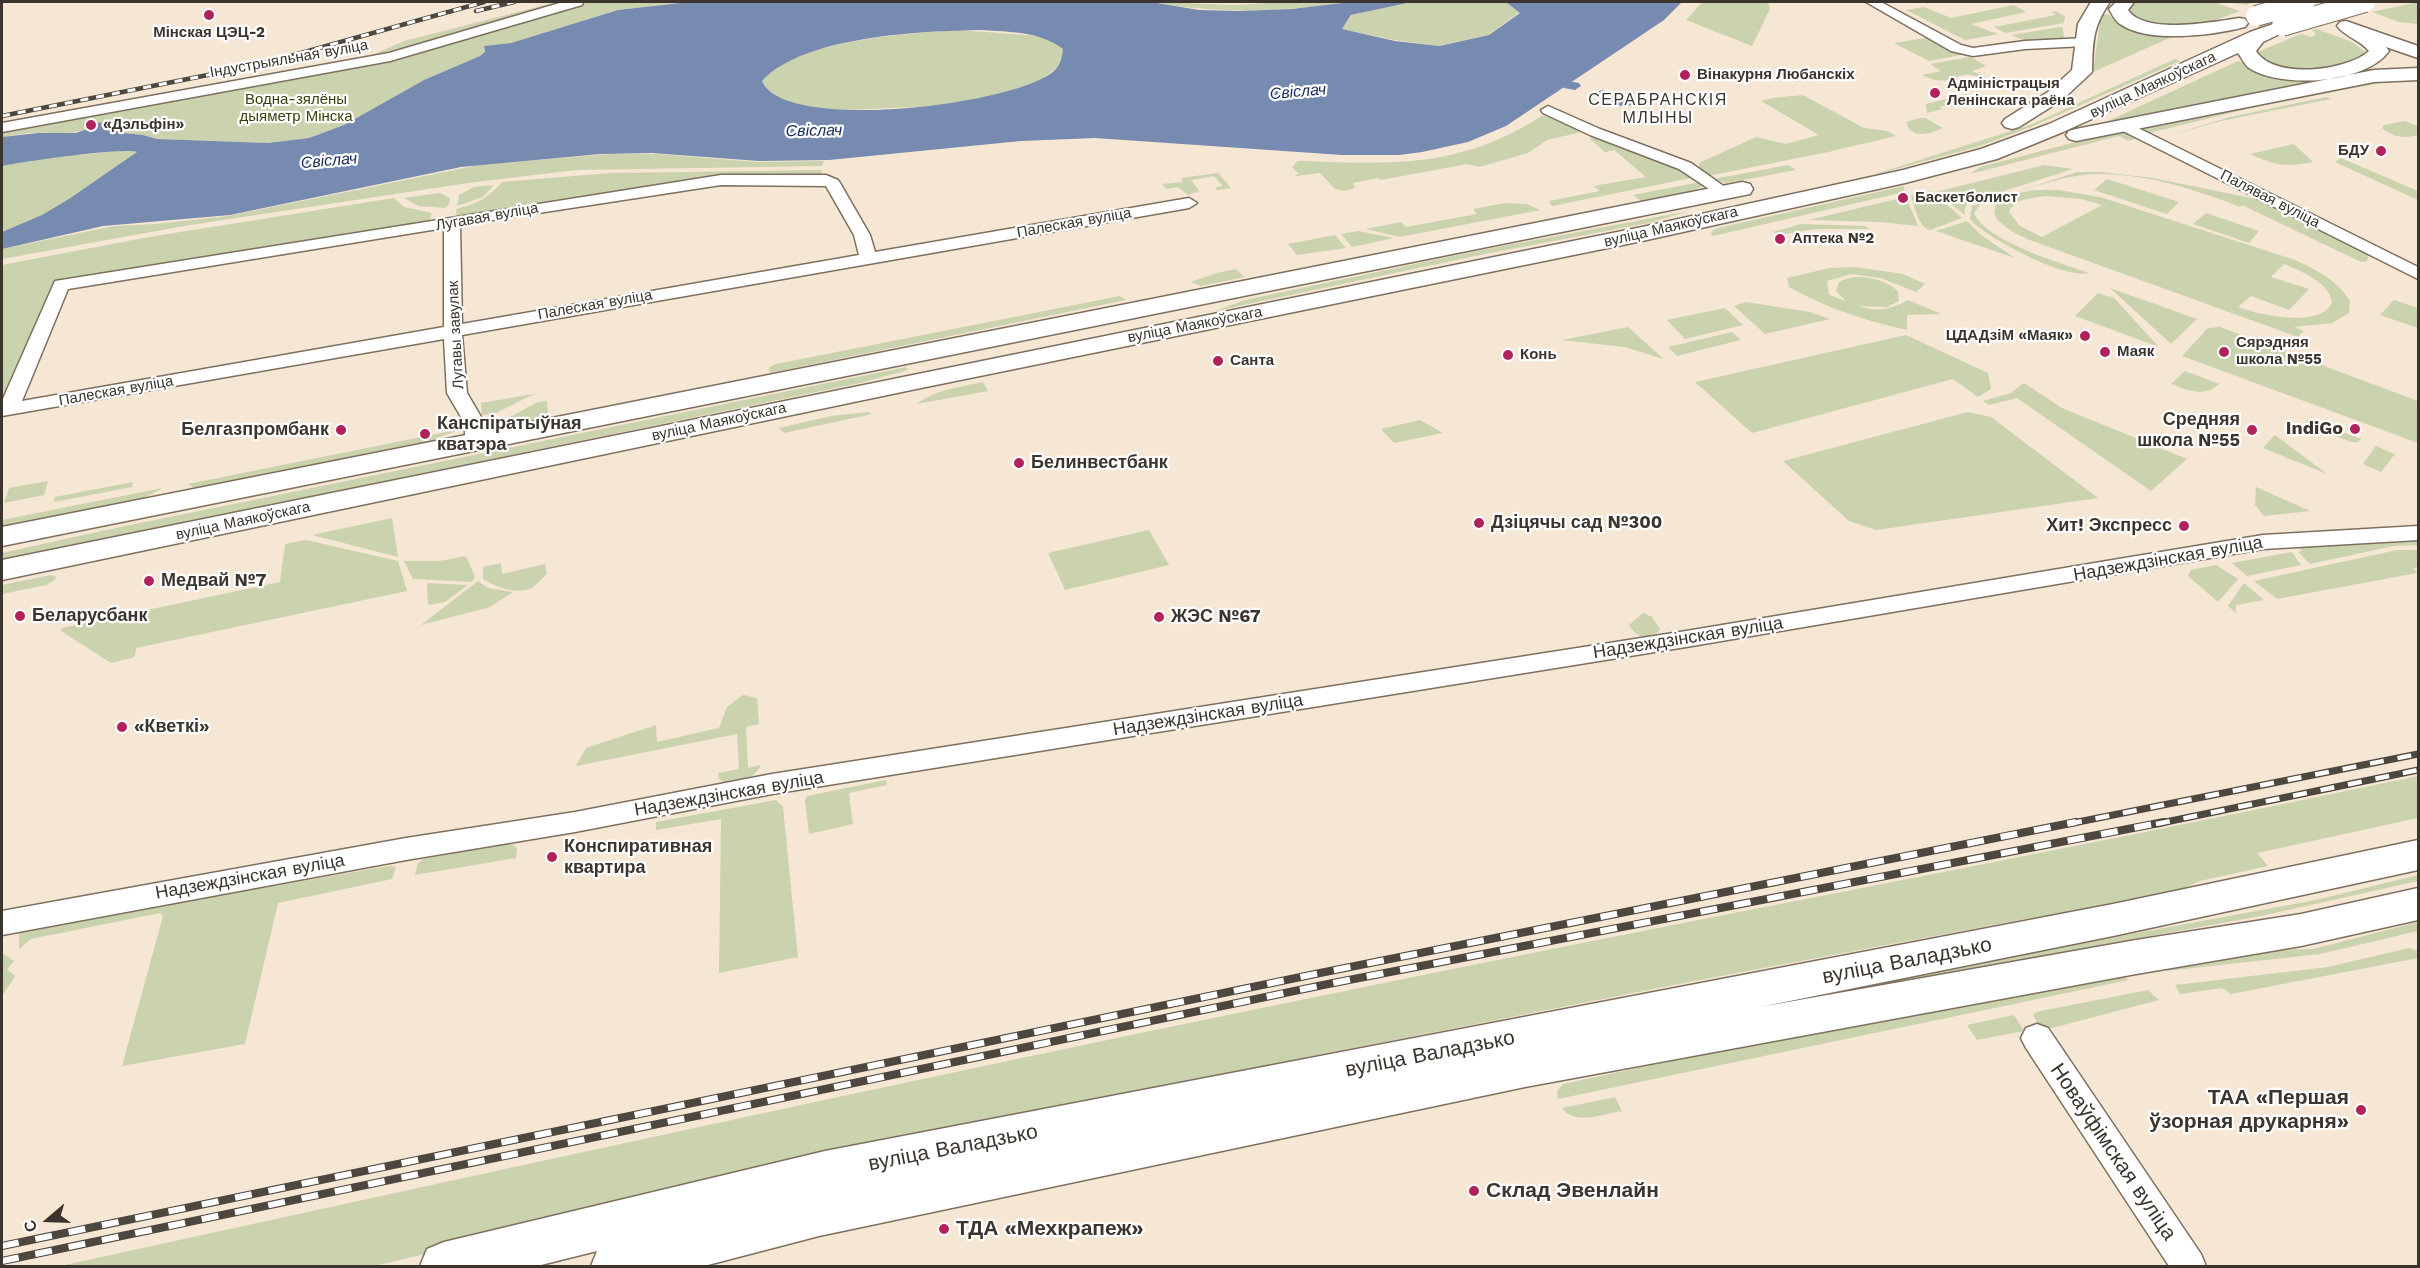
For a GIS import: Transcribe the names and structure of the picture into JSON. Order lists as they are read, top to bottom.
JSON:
{
  "streets": {
    "main road": ["вуліца Маякоўскага", "вуліца Валадзько"],
    "street": [
      "Індустрыяльная вуліца",
      "Палявая вуліца",
      "Лугавая вуліца",
      "Палеская вуліца",
      "Лугавы завулак",
      "Надзеждзінская вуліца",
      "Новаўфімская вуліца"
    ]
  },
  "crossings": [
    ["вуліца Маякоўскага", "Лугавы завулак"],
    ["Лугавая вуліца", "Палеская вуліца"],
    ["Лугавая вуліца", "Лугавы завулак"],
    ["Палеская вуліца", "Лугавы завулак"]
  ],
  "districts": ["СЕРАБРАНСКІЯ МЛЫНЫ"],
  "water": ["Свіслач"],
  "parks": ["Водна-зялёны дыяметр Мінска"],
  "places": [
    "Мінская ЦЭЦ-2",
    "Вінакурня Любанскіх",
    "Адміністрацыя Ленінскага раёна",
    "«Дэльфін»",
    "БДУ",
    "Баскетболист",
    "Аптека №2",
    "ЦДАДзіМ «Маяк»",
    "Маяк",
    "Сярэдняя школа №55",
    "Конь",
    "Санта",
    "IndiGo",
    "Белгазпромбанк",
    "Средняя школа №55",
    "Канспіратыўная кватэра",
    "Белинвестбанк",
    "Дзіцячы сад №300",
    "Хит! Экспресс",
    "Медвай №7",
    "Беларусбанк",
    "ЖЭС №67",
    "«Кветкі»",
    "Конспиративная квартира",
    "ТАА «Першая ўзорная друкарня»",
    "Склад Эвенлайн",
    "ТДА «Мехкрапеж»"
  ],
  "north": "left"
}
